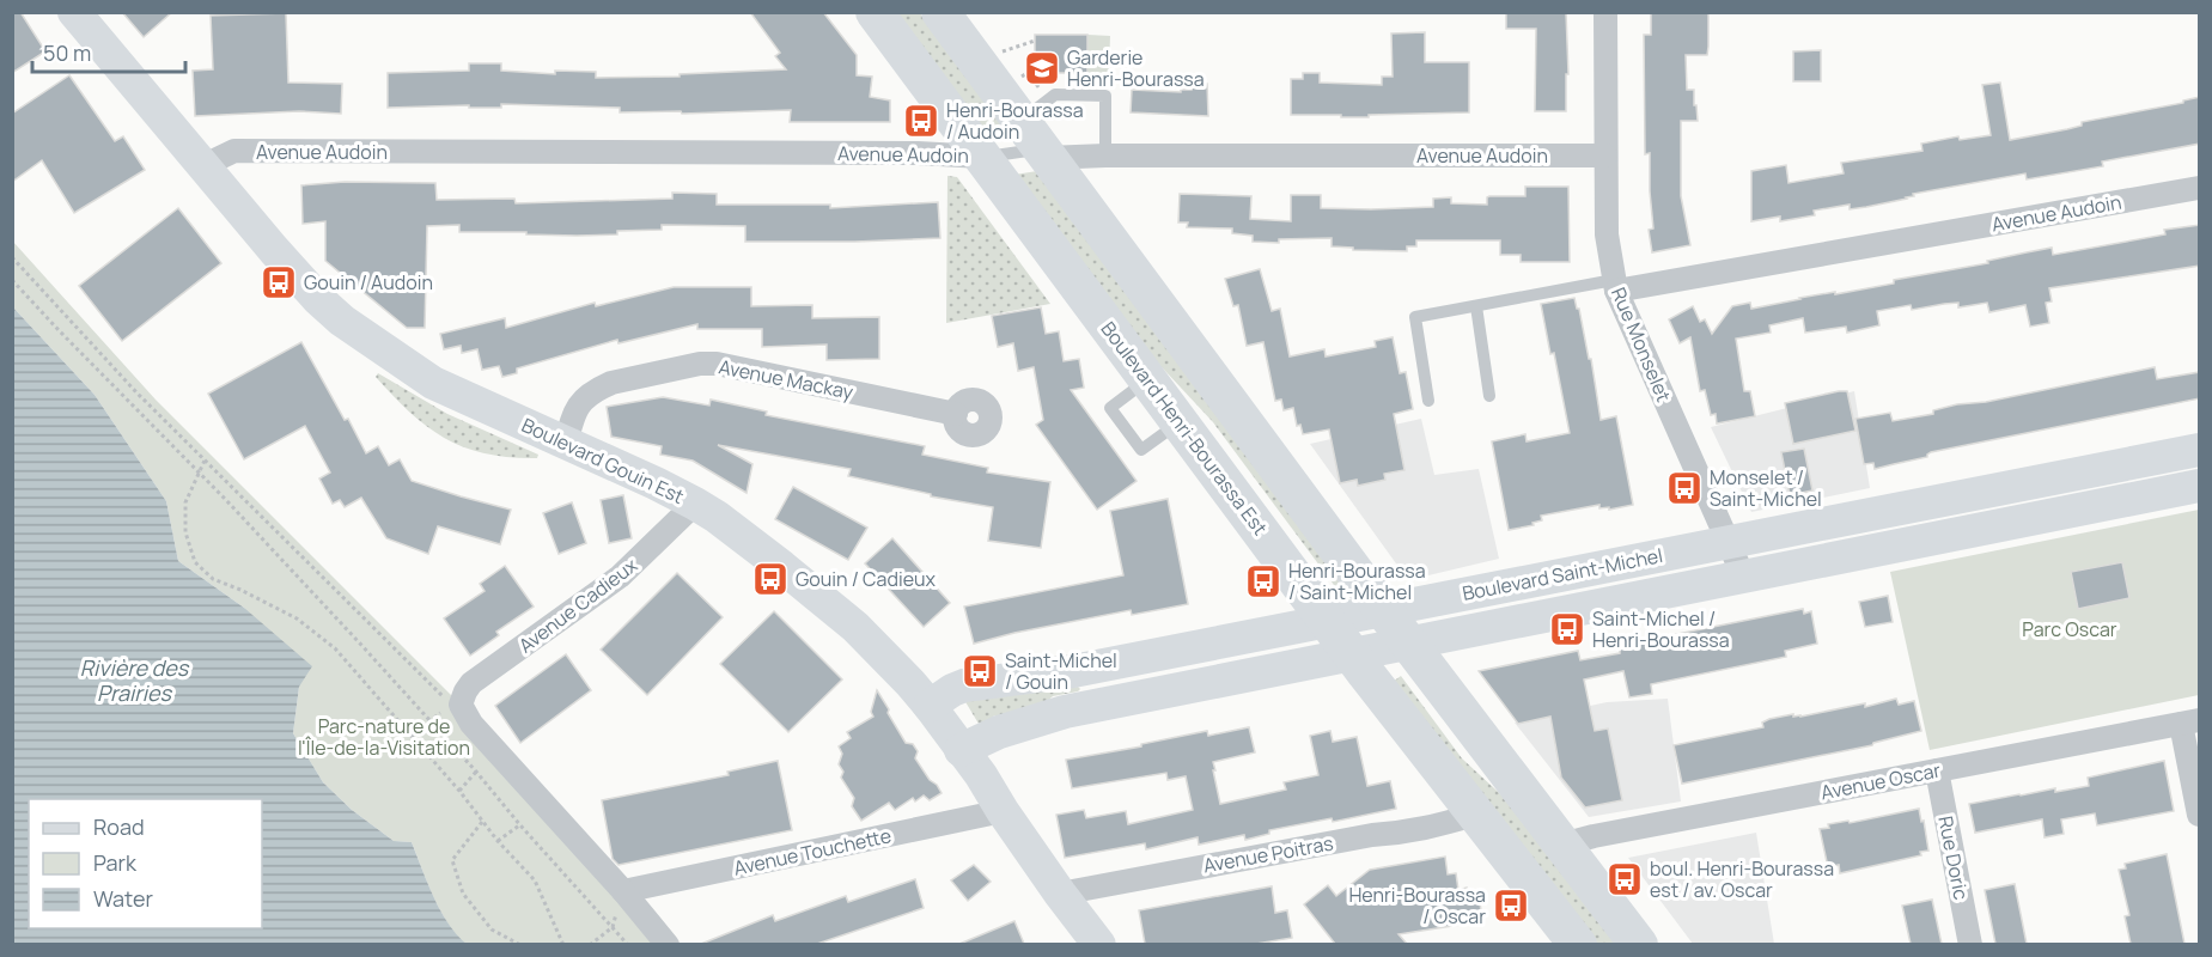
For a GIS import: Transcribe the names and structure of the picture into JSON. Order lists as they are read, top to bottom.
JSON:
{
  "streets": {
    "main road": ["Boulevard Henri-Bourassa Est"],
    "street": [
      "Avenue Audoin",
      "Rue Monselet",
      "Avenue Mackay",
      "Boulevard Gouin Est",
      "Boulevard Saint-Michel",
      "Avenue Cadieux",
      "Avenue Oscar",
      "Avenue Touchette",
      "Avenue Poitras",
      "Rue Doric"
    ]
  },
  "crossings": [
    ["Avenue Audoin", "Rue Monselet"],
    ["Avenue Audoin", "Boulevard Henri-Bourassa Est"],
    ["Avenue Audoin", "Boulevard Gouin Est"],
    ["Rue Monselet", "Boulevard Saint-Michel"],
    ["Avenue Mackay", "Boulevard Gouin Est"],
    ["Boulevard Henri-Bourassa Est", "Boulevard Saint-Michel"],
    ["Boulevard Henri-Bourassa Est", "Avenue Poitras"],
    ["Boulevard Gouin Est", "Boulevard Saint-Michel"],
    ["Boulevard Gouin Est", "Avenue Cadieux"],
    ["Boulevard Gouin Est", "Avenue Touchette"],
    ["Boulevard Gouin Est", "Avenue Poitras"],
    ["Avenue Oscar", "Rue Doric"]
  ],
  "water": ["Rivière des Prairies"],
  "parks": ["Parc Oscar", "Parc-nature de l'Île-de-la-Visitation"],
  "places": {
    "school or university": ["Garderie Henri-Bourassa"],
    "bus stop": [
      "Henri-Bourassa / Audoin",
      "Gouin / Audoin",
      "Monselet / Saint-Michel",
      "Gouin / Cadieux",
      "Henri-Bourassa / Saint-Michel",
      "Saint-Michel / Henri-Bourassa",
      "Saint-Michel / Gouin",
      "boul. Henri-Bourassa est / av. Oscar",
      "Henri-Bourassa / Oscar"
    ]
  },
  "legend": ["Road", "Park", "Water"],
  "scale_bar": "50 m"
}
